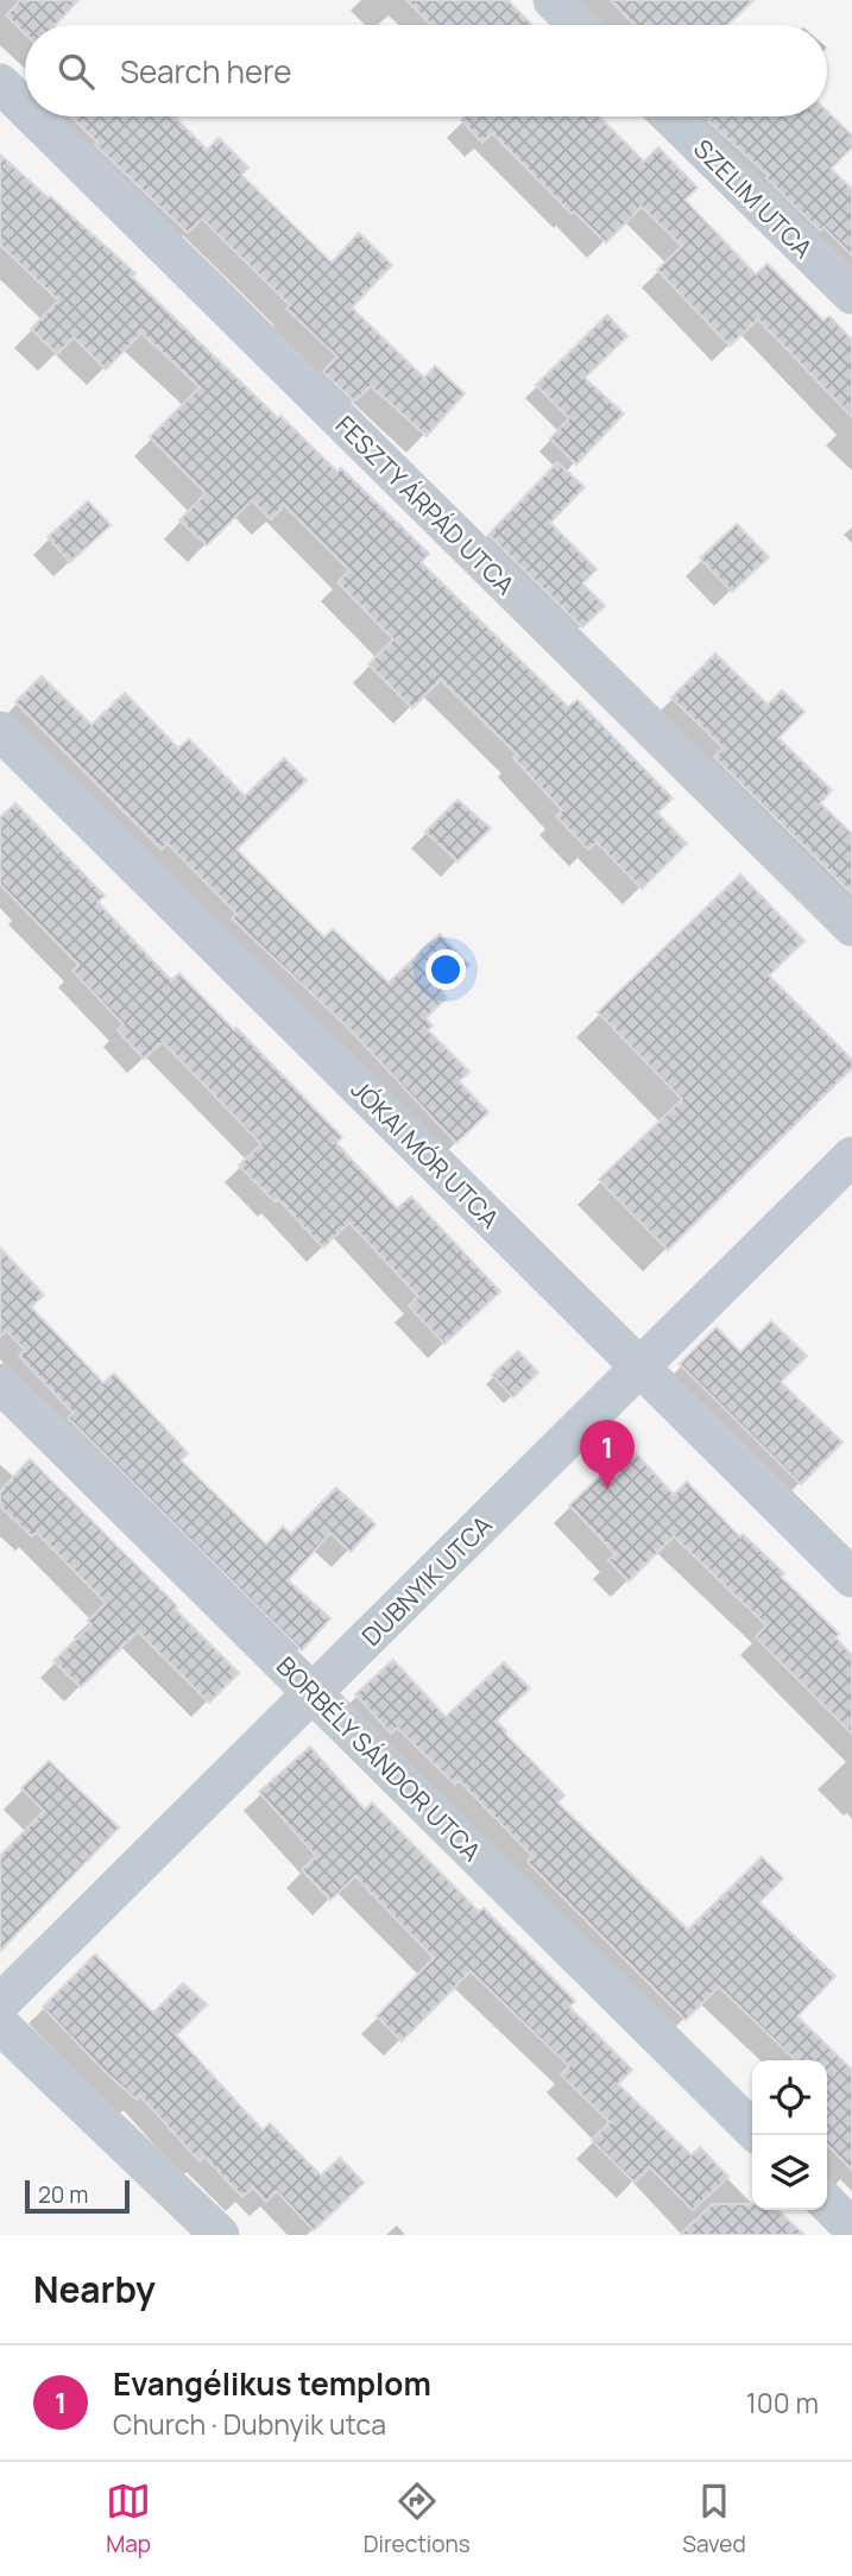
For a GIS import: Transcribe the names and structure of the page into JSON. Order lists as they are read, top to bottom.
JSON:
{
  "streets": {
    "street": [
      "SZELIM UTCA",
      "FESZTY ÁRPÁD UTCA",
      "JÓKAI MÓR UTCA",
      "DUBNYIK UTCA",
      "BORBÉLY SÁNDOR UTCA"
    ]
  },
  "crossings": [
    ["JÓKAI MÓR UTCA", "DUBNYIK UTCA"],
    ["DUBNYIK UTCA", "BORBÉLY SÁNDOR UTCA"]
  ],
  "scale_bar": "20 m",
  "page": {
    "search": "Search here",
    "pins": "1",
    "scale": "20 m",
    "heading": "Nearby",
    "list": [
      {
        "mark": "1",
        "name": "Evangélikus templom",
        "note": "Church · Dubnyik utca",
        "value": "100 m"
      }
    ],
    "nav": ["Map", "Directions", "Saved"]
  }
}
